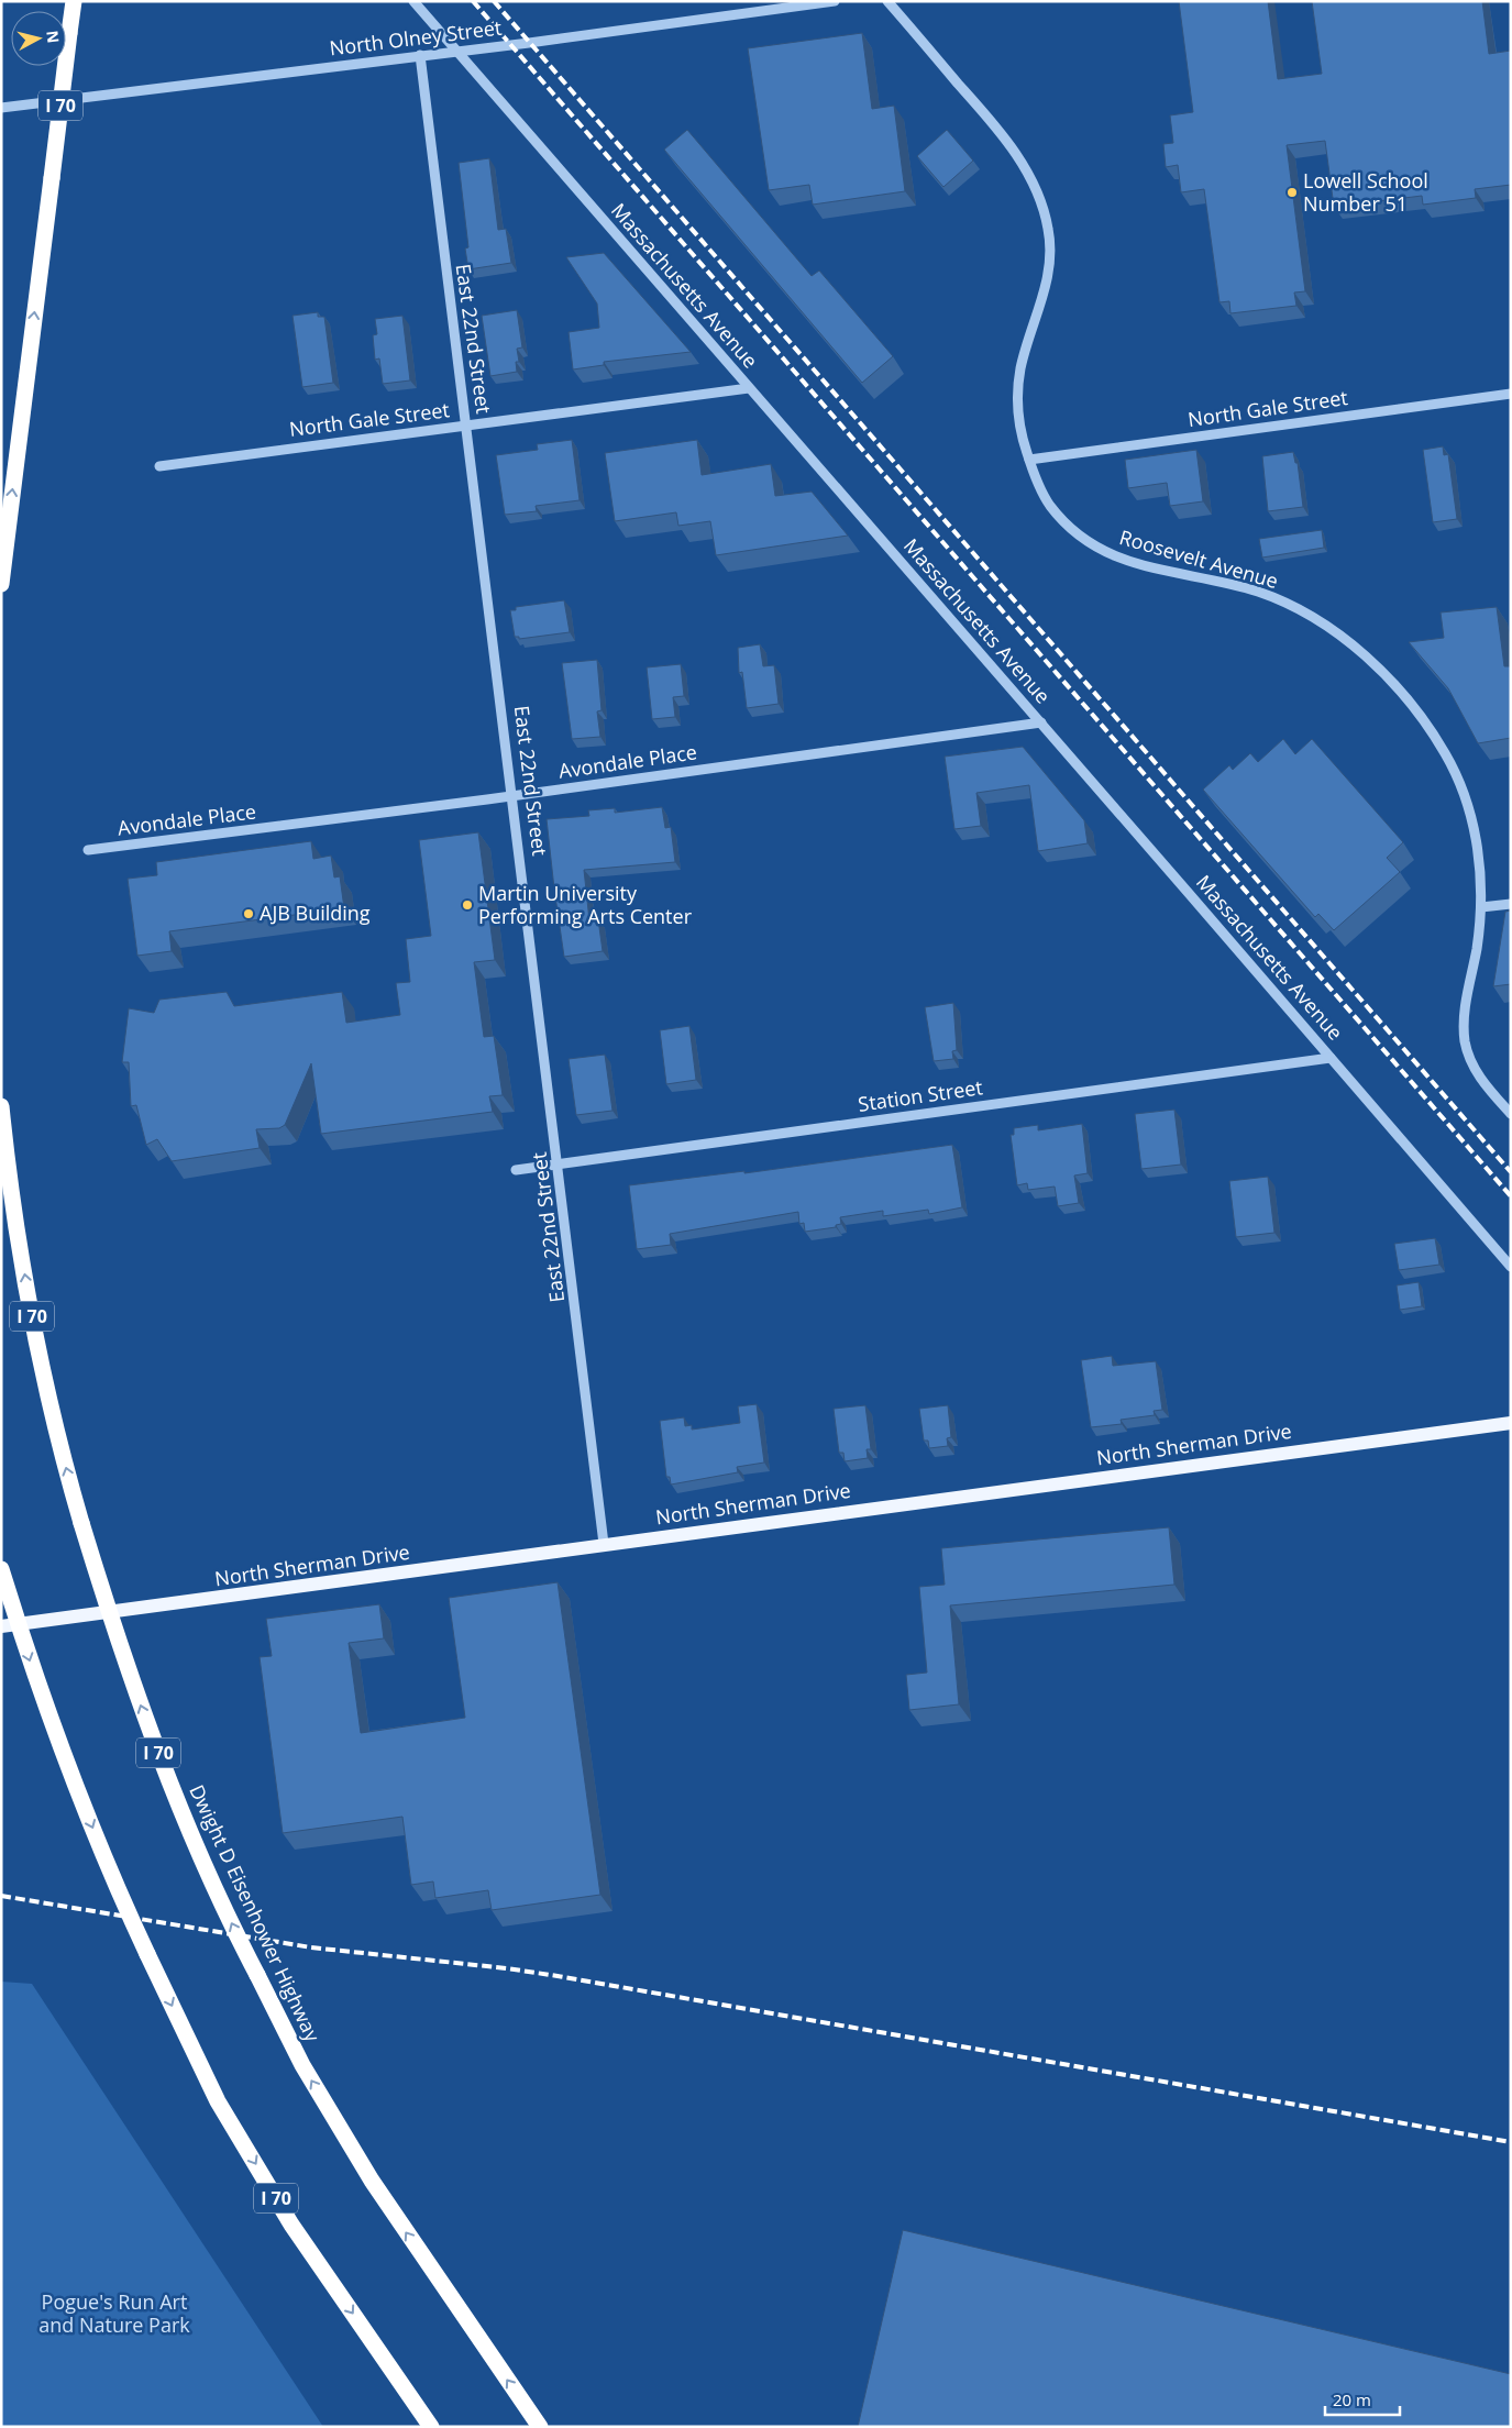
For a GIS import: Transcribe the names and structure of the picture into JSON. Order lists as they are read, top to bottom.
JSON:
{
  "streets": {
    "highway": ["I 70", "Dwight D Eisenhower Highway"],
    "main road": ["North Sherman Drive"],
    "street": [
      "North Olney Street",
      "Massachusetts Avenue",
      "East 22nd Street",
      "North Gale Street",
      "Roosevelt Avenue",
      "Avondale Place",
      "Station Street"
    ]
  },
  "crossings": [
    ["North Olney Street", "Massachusetts Avenue"],
    ["North Olney Street", "East 22nd Street"],
    ["Massachusetts Avenue", "North Gale Street"],
    ["Massachusetts Avenue", "Avondale Place"],
    ["Massachusetts Avenue", "Station Street"],
    ["East 22nd Street", "North Gale Street"],
    ["East 22nd Street", "Avondale Place"],
    ["East 22nd Street", "Station Street"],
    ["East 22nd Street", "North Sherman Drive"],
    ["North Gale Street", "Roosevelt Avenue"]
  ],
  "parks": ["Pogue's Run Art and Nature Park"],
  "places": ["Lowell School Number 51", "Martin University Performing Arts Center", "AJB Building"],
  "scale_bar": "20 m",
  "north": "right"
}
